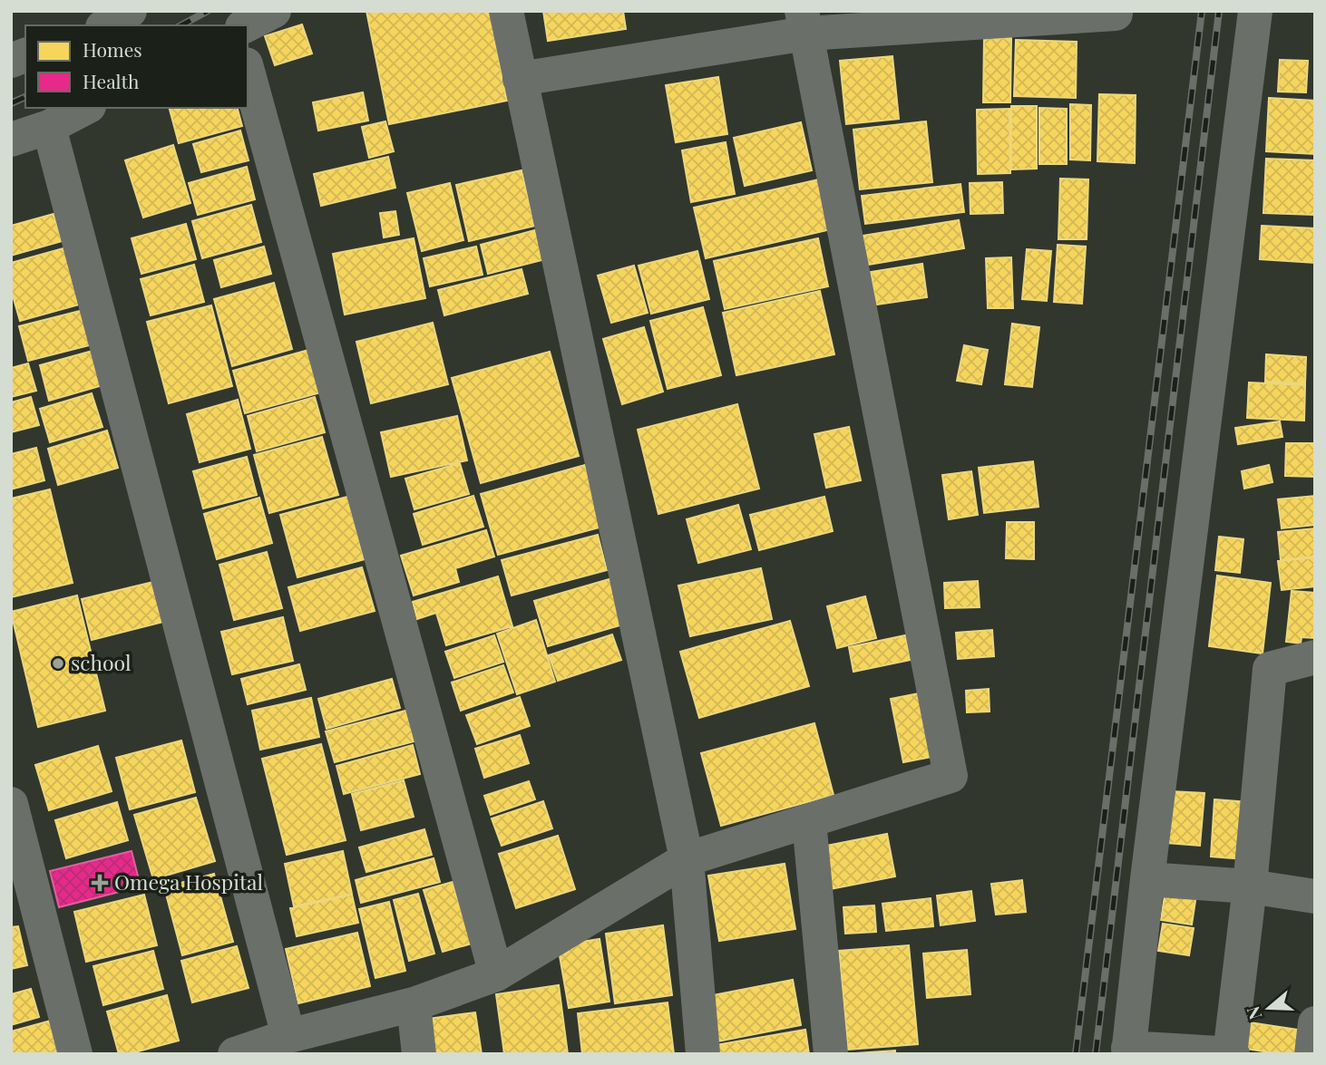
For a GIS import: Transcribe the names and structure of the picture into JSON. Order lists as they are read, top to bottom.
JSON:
{
  "places": {
    "other": ["school"],
    "health": ["Omega Hospital"]
  },
  "legend": ["Homes", "Health"],
  "north": "left"
}
